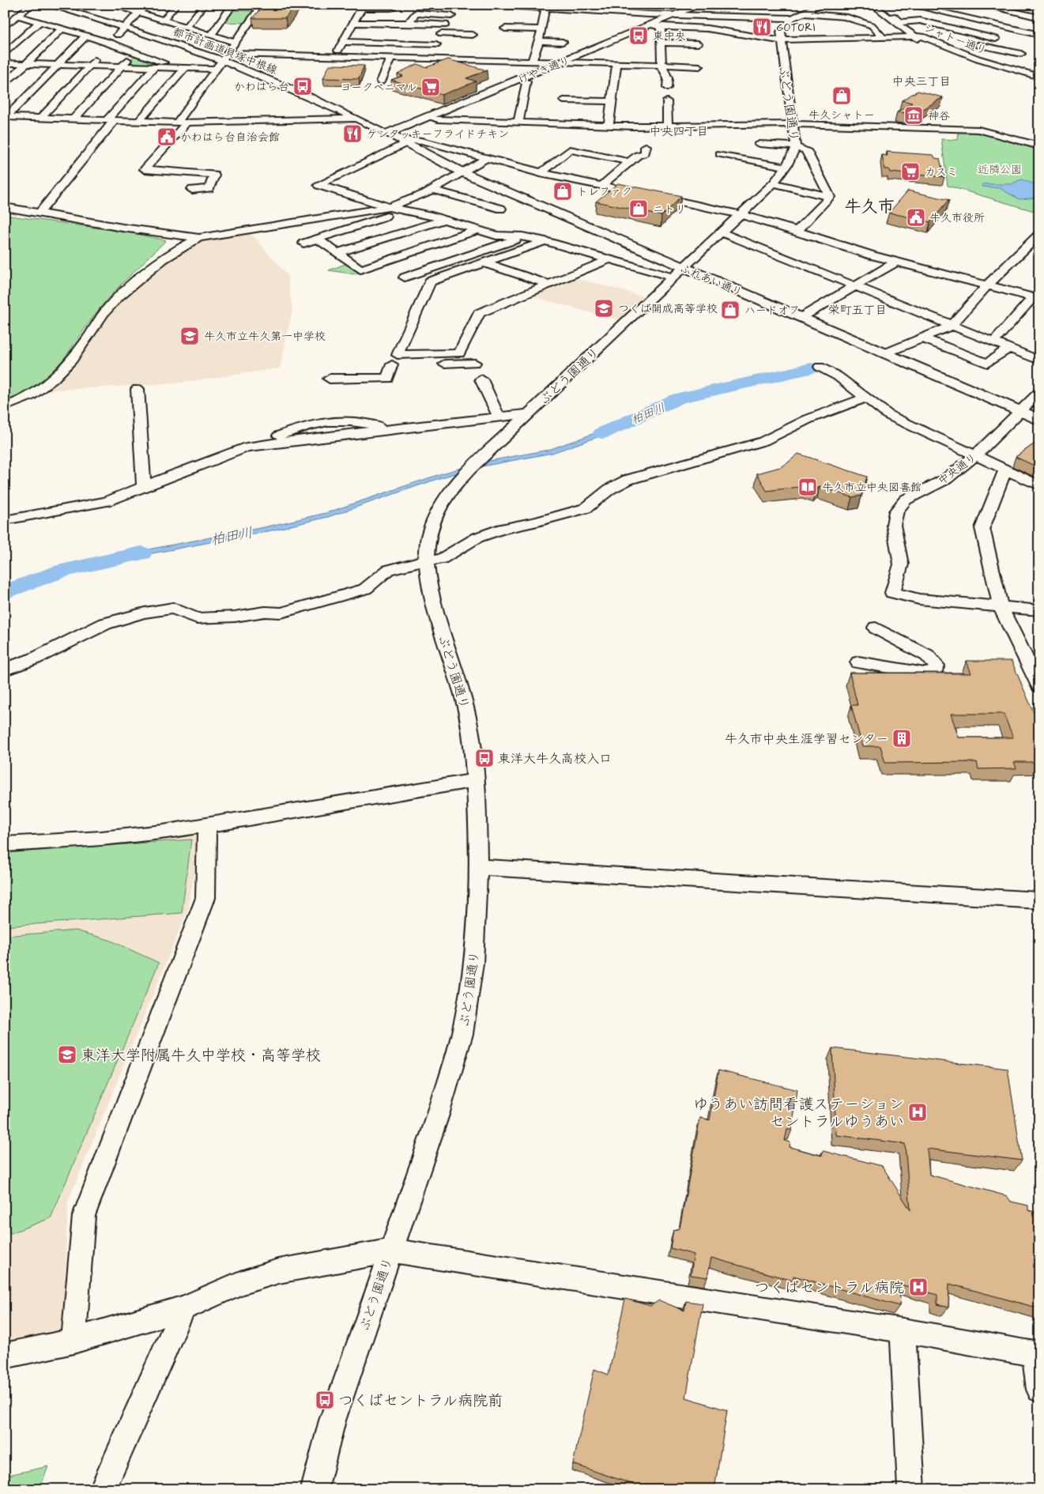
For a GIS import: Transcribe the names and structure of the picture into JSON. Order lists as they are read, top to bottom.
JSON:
{
  "streets": {
    "main road": ["けやき通り", "ふれあい通り"],
    "street": [
      "シャトー通り",
      "都市計画道貝塚中根線",
      "ぶどう園通り",
      "中央通り"
    ]
  },
  "crossings": [
    ["都市計画道貝塚中根線", "けやき通り"],
    ["都市計画道貝塚中根線", "ふれあい通り"],
    ["けやき通り", "ふれあい通り"],
    ["ぶどう園通り", "ふれあい通り"],
    ["ふれあい通り", "中央通り"]
  ],
  "districts": [
    "中央三丁目",
    "中央四丁目",
    "牛久市",
    "栄町五丁目"
  ],
  "water": ["柏田川"],
  "parks": ["近隣公園"],
  "places": {
    "restaurant": ["GOTORI", "ケンタッキーフライドチキン"],
    "bus stop": [
      "東中央",
      "かわはら台",
      "東洋大牛久高校入口",
      "つくばセントラル病院前"
    ],
    "supermarket": ["ヨークベニマル", "カスミ"],
    "shop": [
      "牛久シャトー",
      "トレファク",
      "ニトリ",
      "ハードオフ"
    ],
    "museum": ["神谷"],
    "public building": ["かわはら台自治会館", "牛久市役所"],
    "school or university": ["つくば開成高等学校", "牛久市立牛久第一中学校", "東洋大学附属牛久中学校・高等学校"],
    "library": ["牛久市立中央図書館"],
    "building": ["牛久市中央生涯学習センター"],
    "hospital": ["ゆうあい訪問看護ステーション セントラルゆうあい", "つくばセントラル病院"]
  }
}
